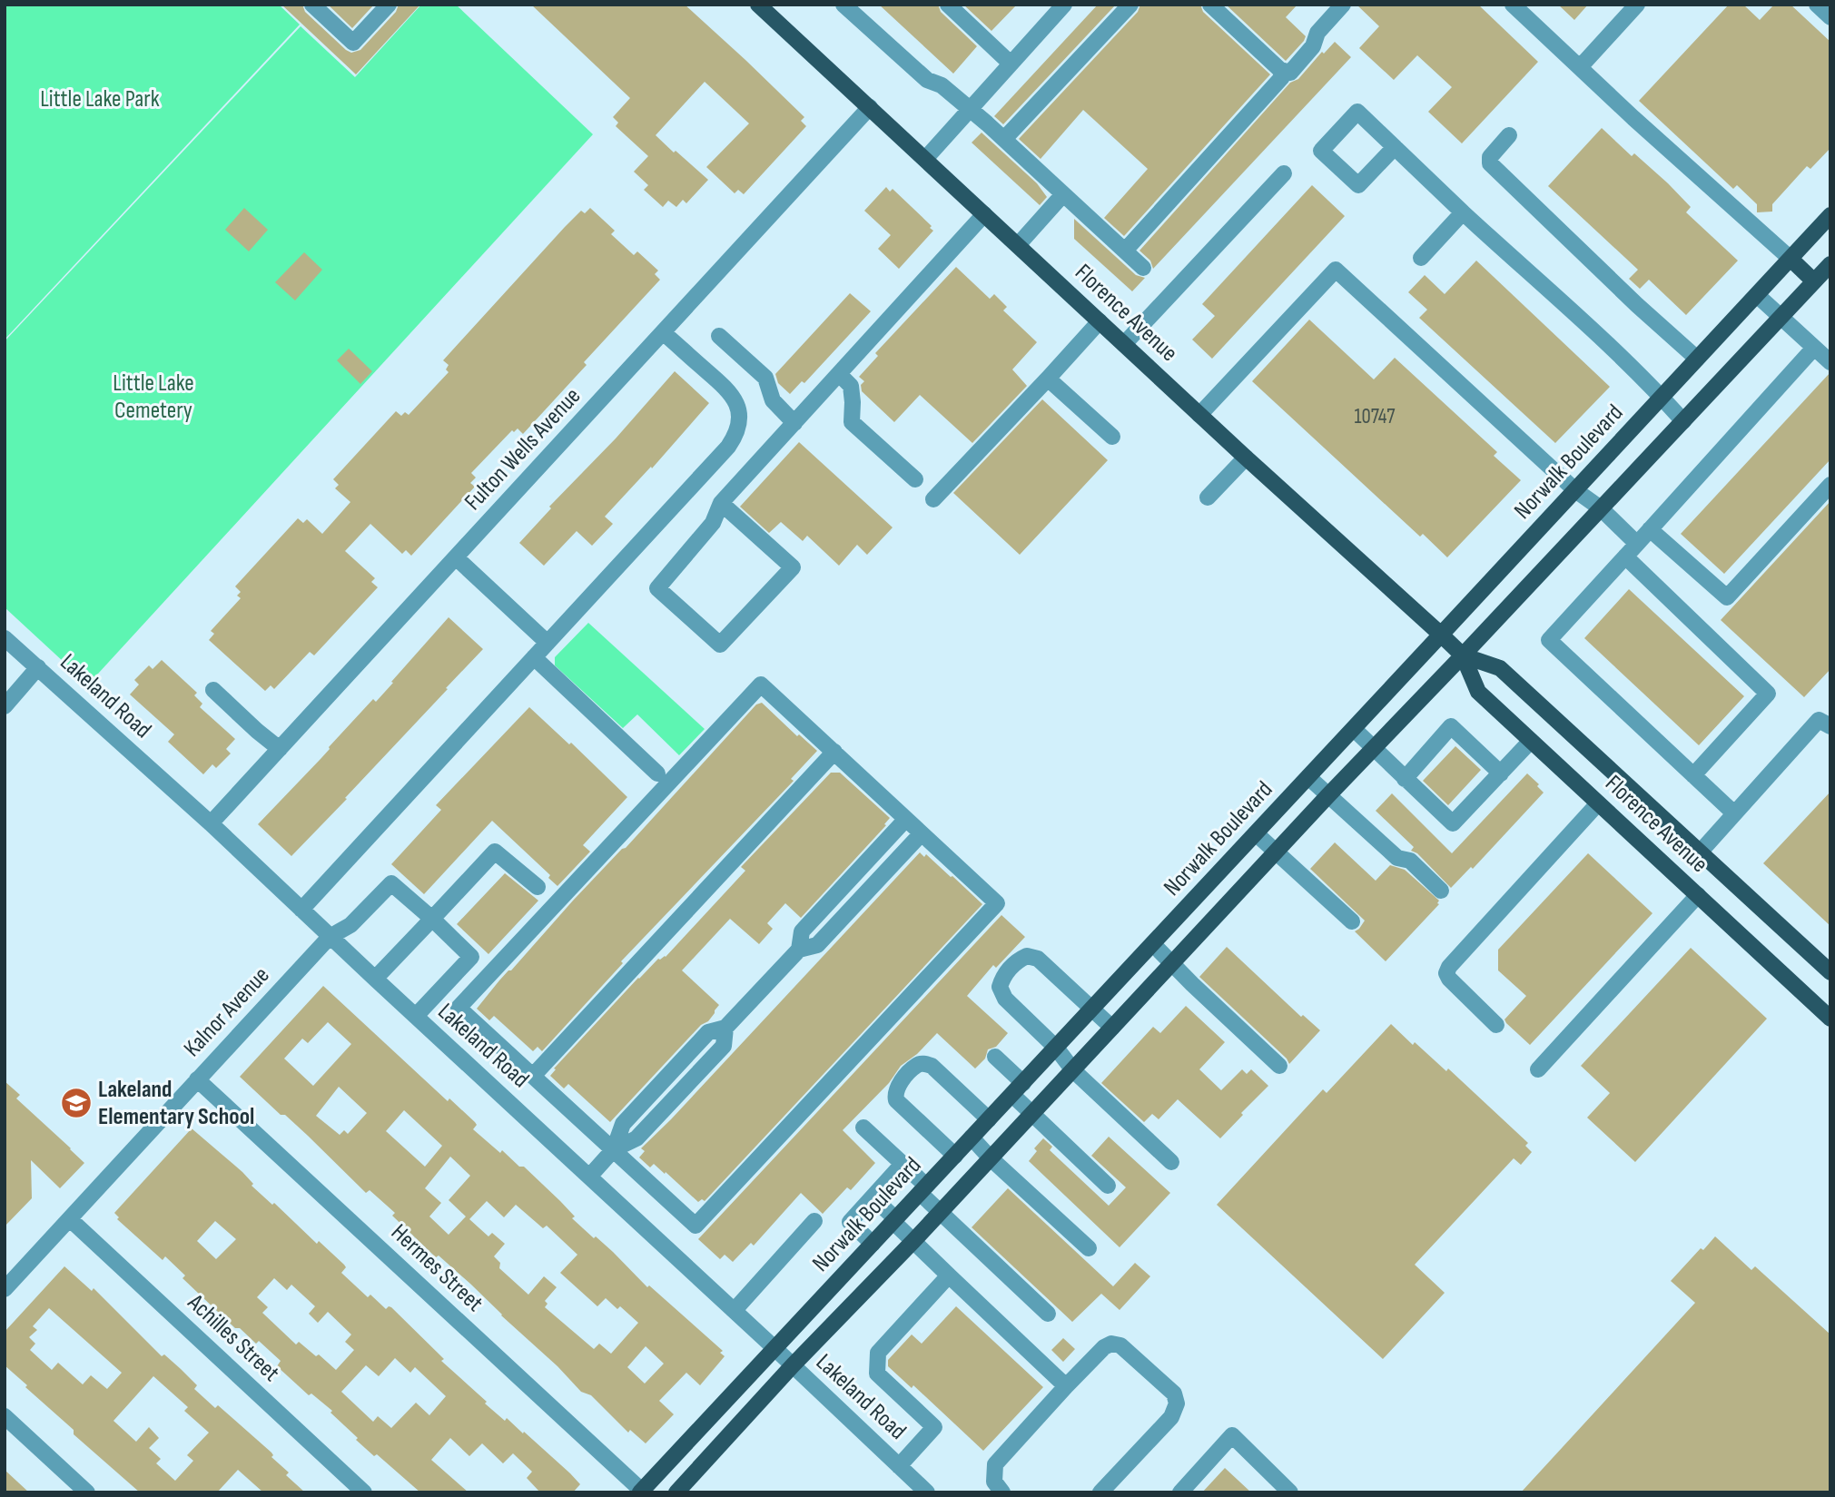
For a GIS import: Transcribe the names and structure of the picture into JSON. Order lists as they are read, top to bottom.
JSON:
{
  "streets": {
    "main road": ["Florence Avenue", "Norwalk Boulevard"],
    "street": [
      "Fulton Wells Avenue",
      "Lakeland Road",
      "Kalnor Avenue",
      "Hermes Street",
      "Achilles Street"
    ]
  },
  "crossings": [
    ["Florence Avenue", "Fulton Wells Avenue"],
    ["Florence Avenue", "Norwalk Boulevard"],
    ["Fulton Wells Avenue", "Lakeland Road"],
    ["Norwalk Boulevard", "Lakeland Road"],
    ["Norwalk Boulevard", "Hermes Street"],
    ["Lakeland Road", "Kalnor Avenue"],
    ["Kalnor Avenue", "Hermes Street"],
    ["Kalnor Avenue", "Achilles Street"]
  ],
  "parks": ["Little Lake Park", "Little Lake Cemetery"],
  "places": {
    "school or university": ["Lakeland Elementary School"]
  },
  "house_numbers": ["10747"]
}
